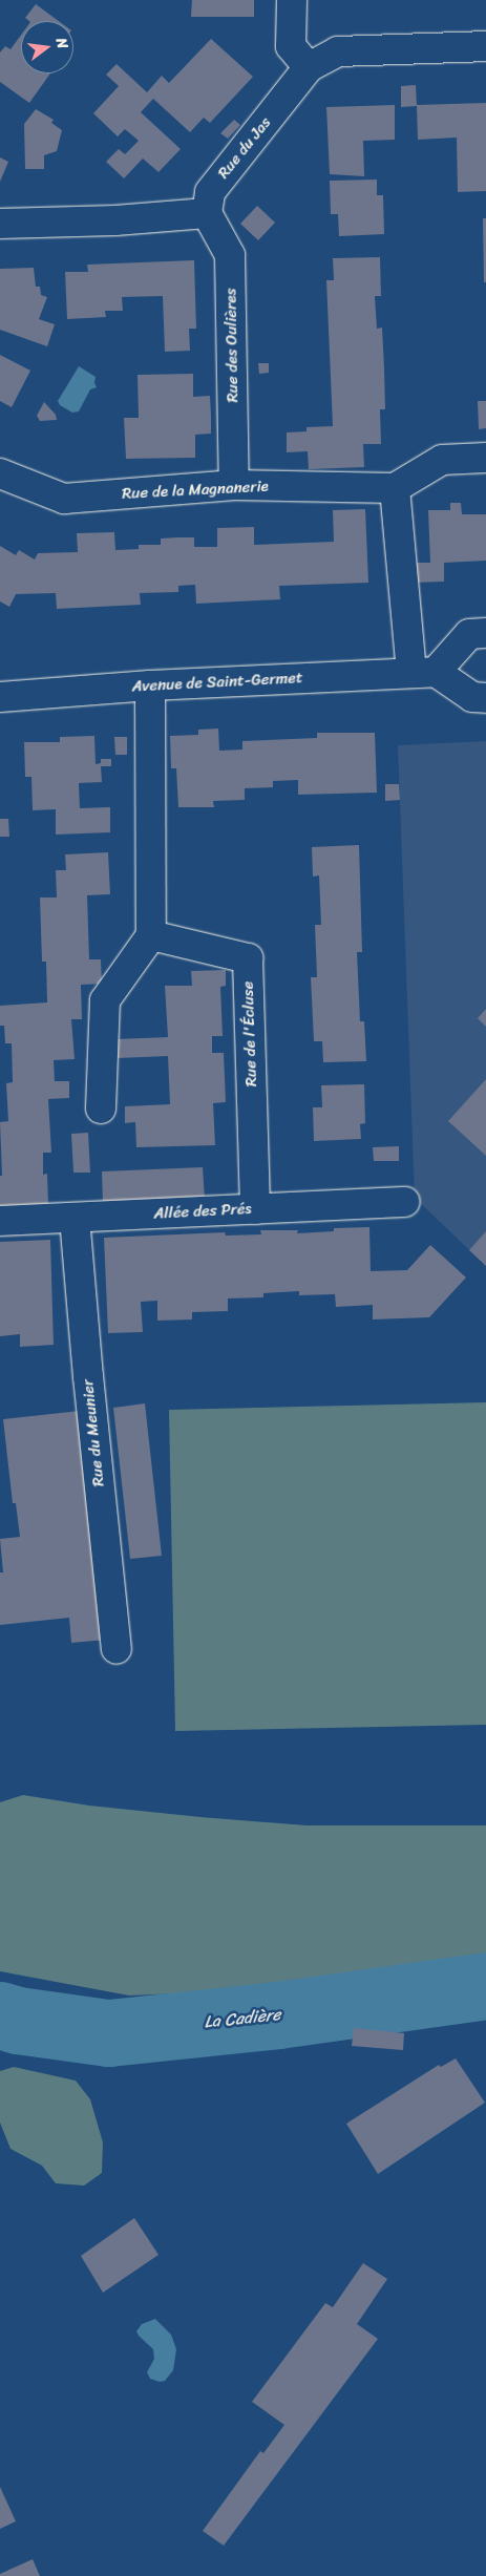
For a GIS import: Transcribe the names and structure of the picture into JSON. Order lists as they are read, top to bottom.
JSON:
{
  "streets": {
    "street": [
      "Rue du Jas",
      "Rue des Oulières",
      "Rue de la Magnanerie",
      "Avenue de Saint-Germet",
      "Rue de l'Écluse",
      "Allée des Prés",
      "Rue du Meunier"
    ]
  },
  "crossings": [
    ["Rue du Jas", "Rue des Oulières"],
    ["Rue des Oulières", "Rue de la Magnanerie"],
    ["Rue de l'Écluse", "Allée des Prés"],
    ["Allée des Prés", "Rue du Meunier"]
  ],
  "water": ["La Cadière"],
  "north": "right"
}
